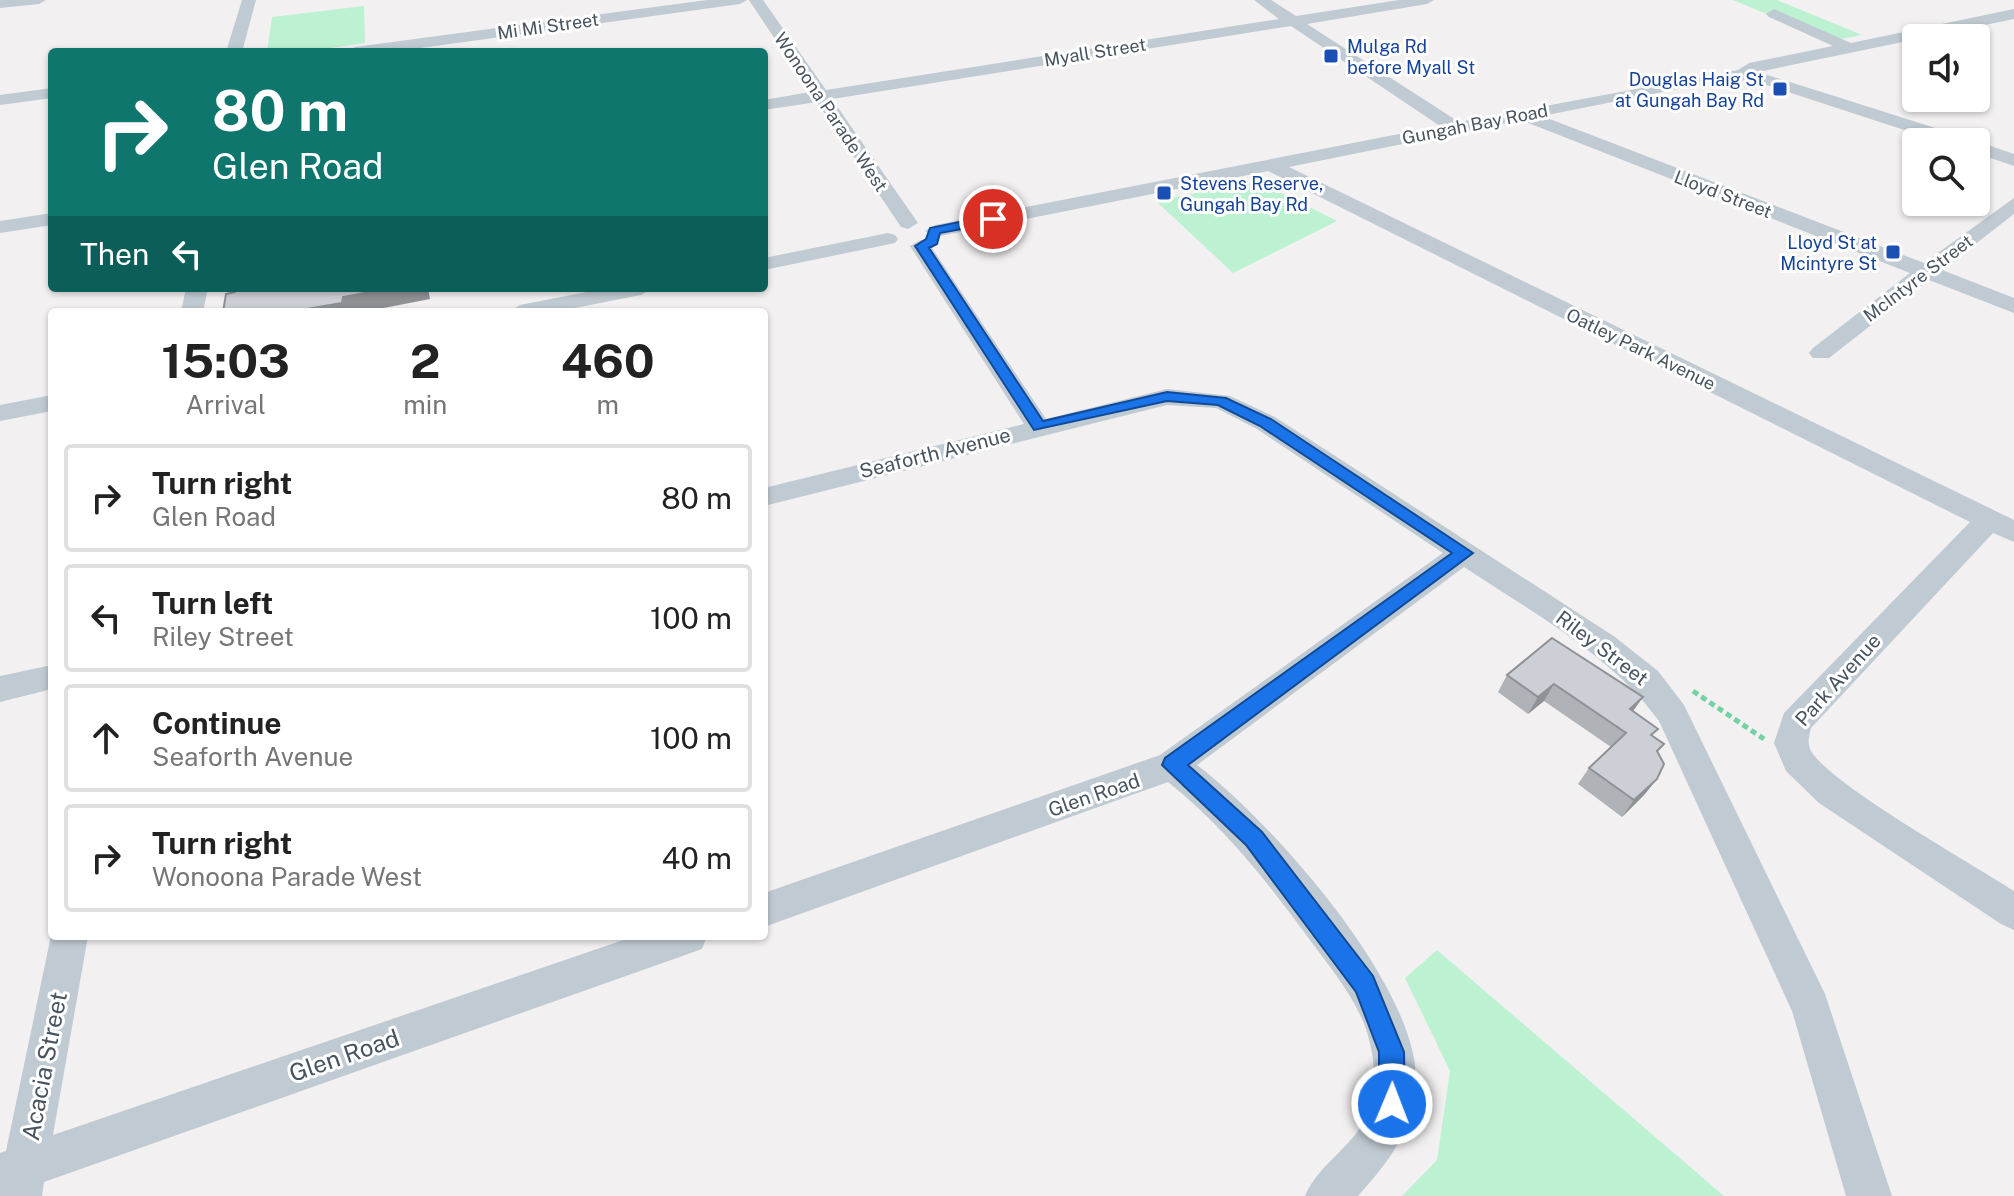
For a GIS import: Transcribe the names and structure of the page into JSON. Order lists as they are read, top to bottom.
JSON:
{
  "streets": {
    "street": [
      "Mi Mi Street",
      "Myall Street",
      "Wonoona Parade West",
      "Gungah Bay Road",
      "Lloyd Street",
      "McIntyre Street",
      "Oatley Park Avenue",
      "Seaforth Avenue",
      "Riley Street",
      "Park Avenue",
      "Glen Road",
      "Acacia Street"
    ]
  },
  "crossings": [
    ["Myall Street", "Wonoona Parade West"],
    ["Gungah Bay Road", "Lloyd Street"],
    ["Gungah Bay Road", "Oatley Park Avenue"],
    ["Lloyd Street", "McIntyre Street"],
    ["Oatley Park Avenue", "Park Avenue"],
    ["Seaforth Avenue", "Riley Street"],
    ["Riley Street", "Glen Road"],
    ["Glen Road", "Acacia Street"]
  ],
  "places": {
    "transit": [
      "Mulga Rd before Myall St",
      "Douglas Haig St at Gungah Bay Rd",
      "Stevens Reserve, Gungah Bay Rd",
      "Lloyd St at Mcintyre St"
    ]
  },
  "page": {
    "turn": ["80 m", "Glen Road"],
    "then": "Then",
    "eta": [
      "15:03",
      "Arrival",
      "2",
      "min",
      "460",
      "m"
    ],
    "list": [
      {
        "name": "Turn right",
        "note": "Glen Road",
        "value": "80 m"
      },
      {
        "name": "Turn left",
        "note": "Riley Street",
        "value": "100 m"
      },
      {
        "name": "Continue",
        "note": "Seaforth Avenue",
        "value": "100 m"
      },
      {
        "name": "Turn right",
        "note": "Wonoona Parade West",
        "value": "40 m"
      }
    ]
  }
}
